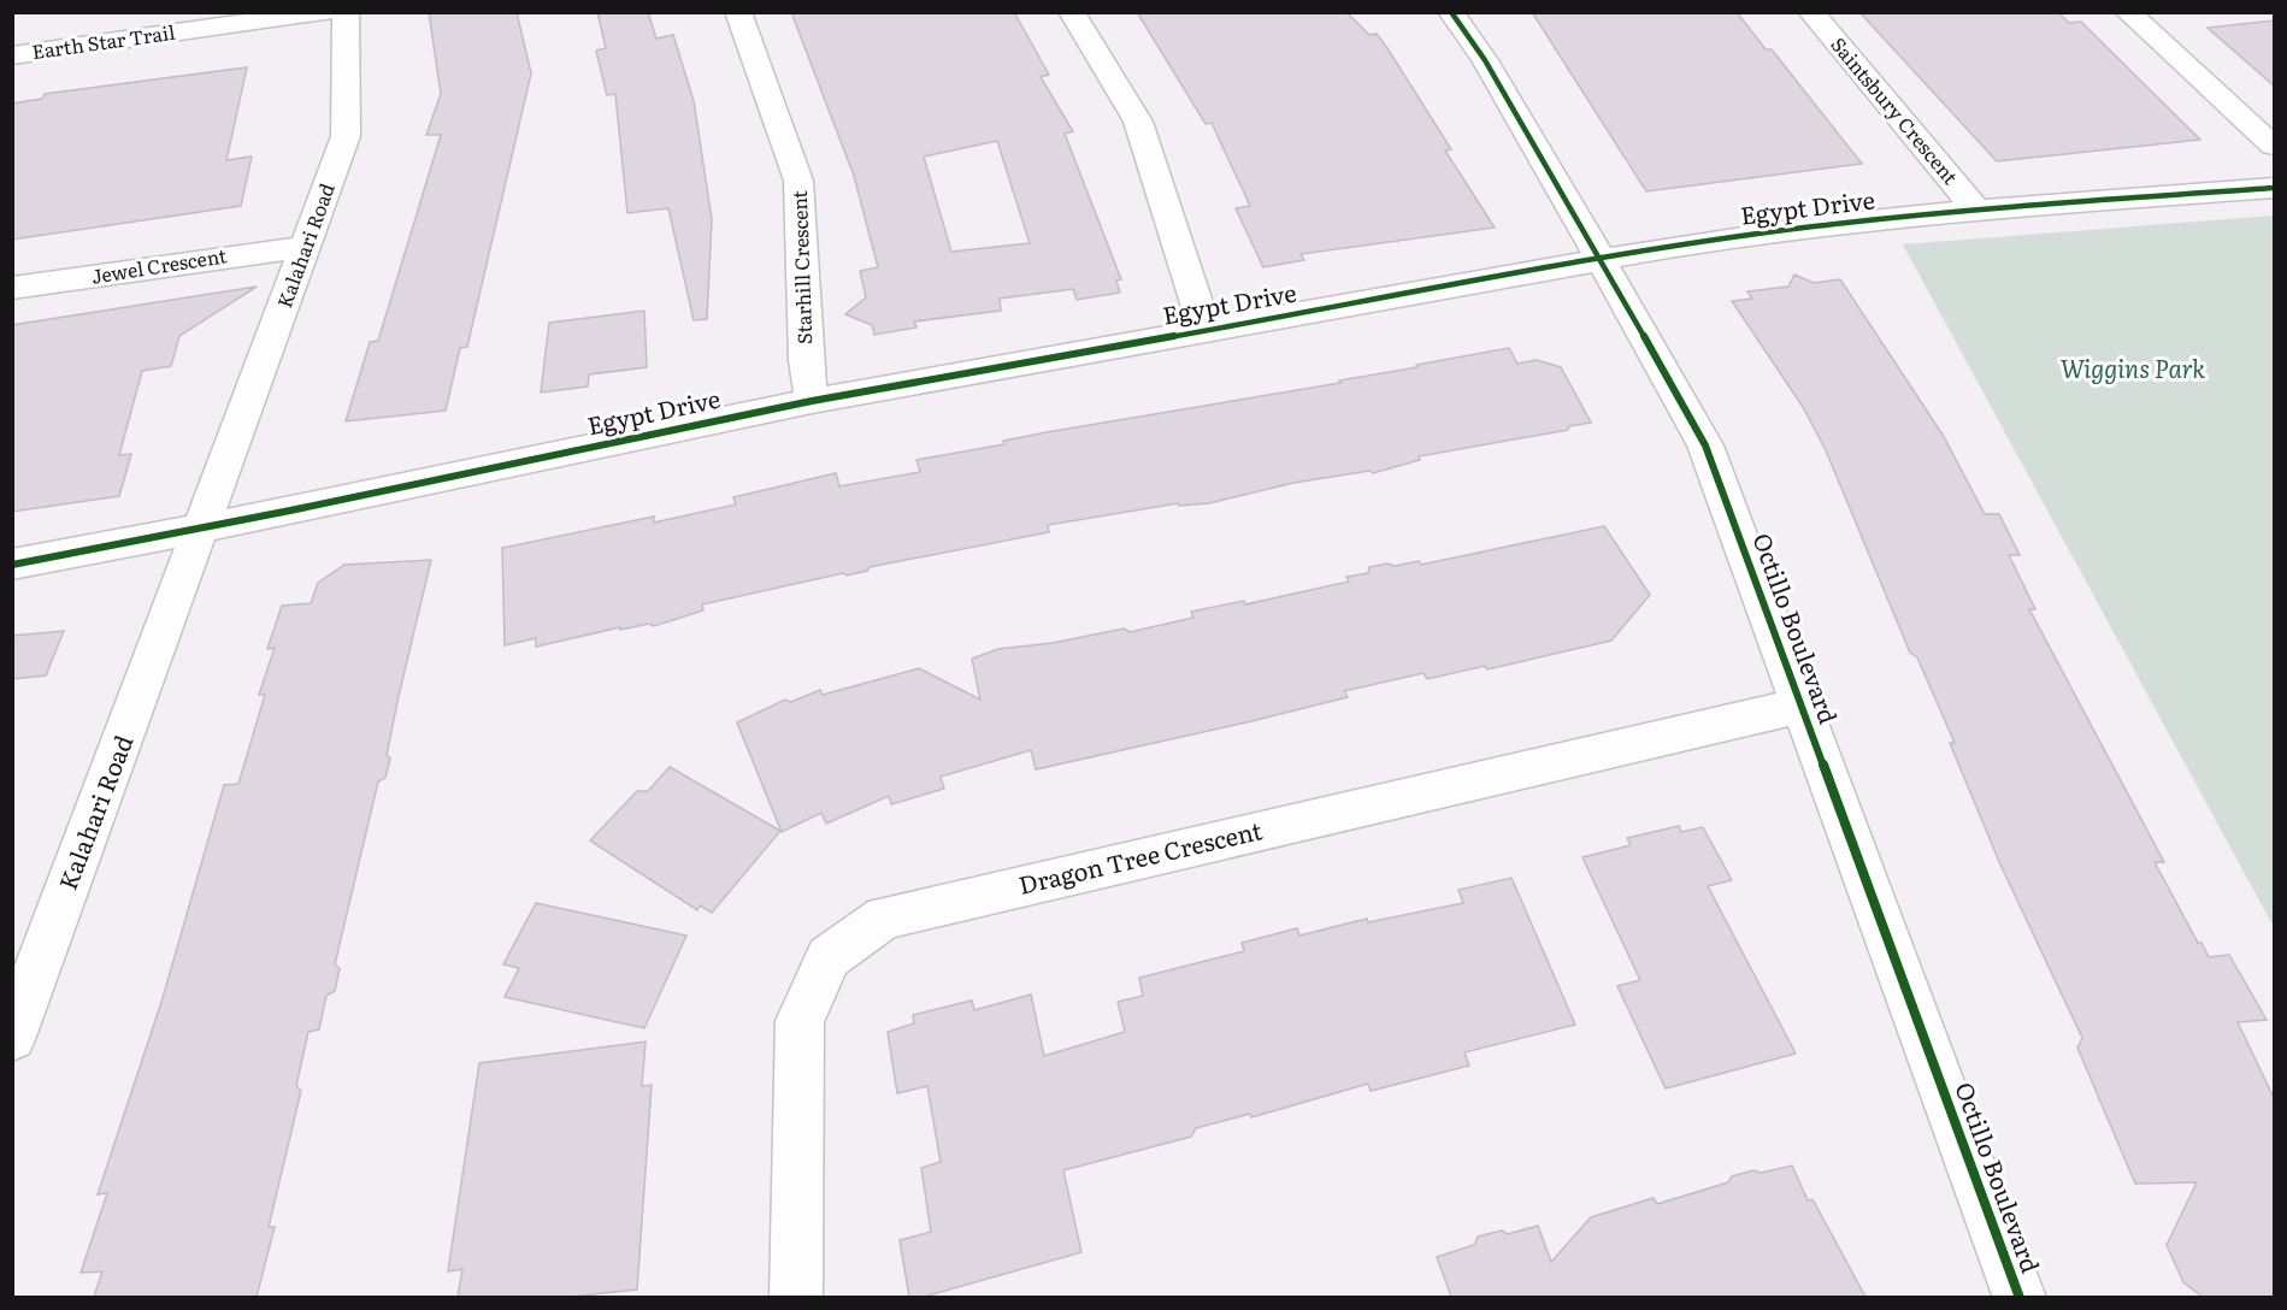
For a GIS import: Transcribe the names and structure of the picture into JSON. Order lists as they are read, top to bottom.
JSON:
{
  "streets": {
    "street": [
      "Earth Star Trail",
      "Saintsbury Crescent",
      "Egypt Drive",
      "Kalahari Road",
      "Jewel Crescent",
      "Starhill Crescent",
      "Octillo Boulevard",
      "Dragon Tree Crescent"
    ]
  },
  "crossings": [
    ["Saintsbury Crescent", "Egypt Drive"],
    ["Egypt Drive", "Kalahari Road"],
    ["Egypt Drive", "Starhill Crescent"],
    ["Egypt Drive", "Octillo Boulevard"],
    ["Kalahari Road", "Jewel Crescent"],
    ["Octillo Boulevard", "Dragon Tree Crescent"]
  ],
  "parks": ["Wiggins Park"]
}
